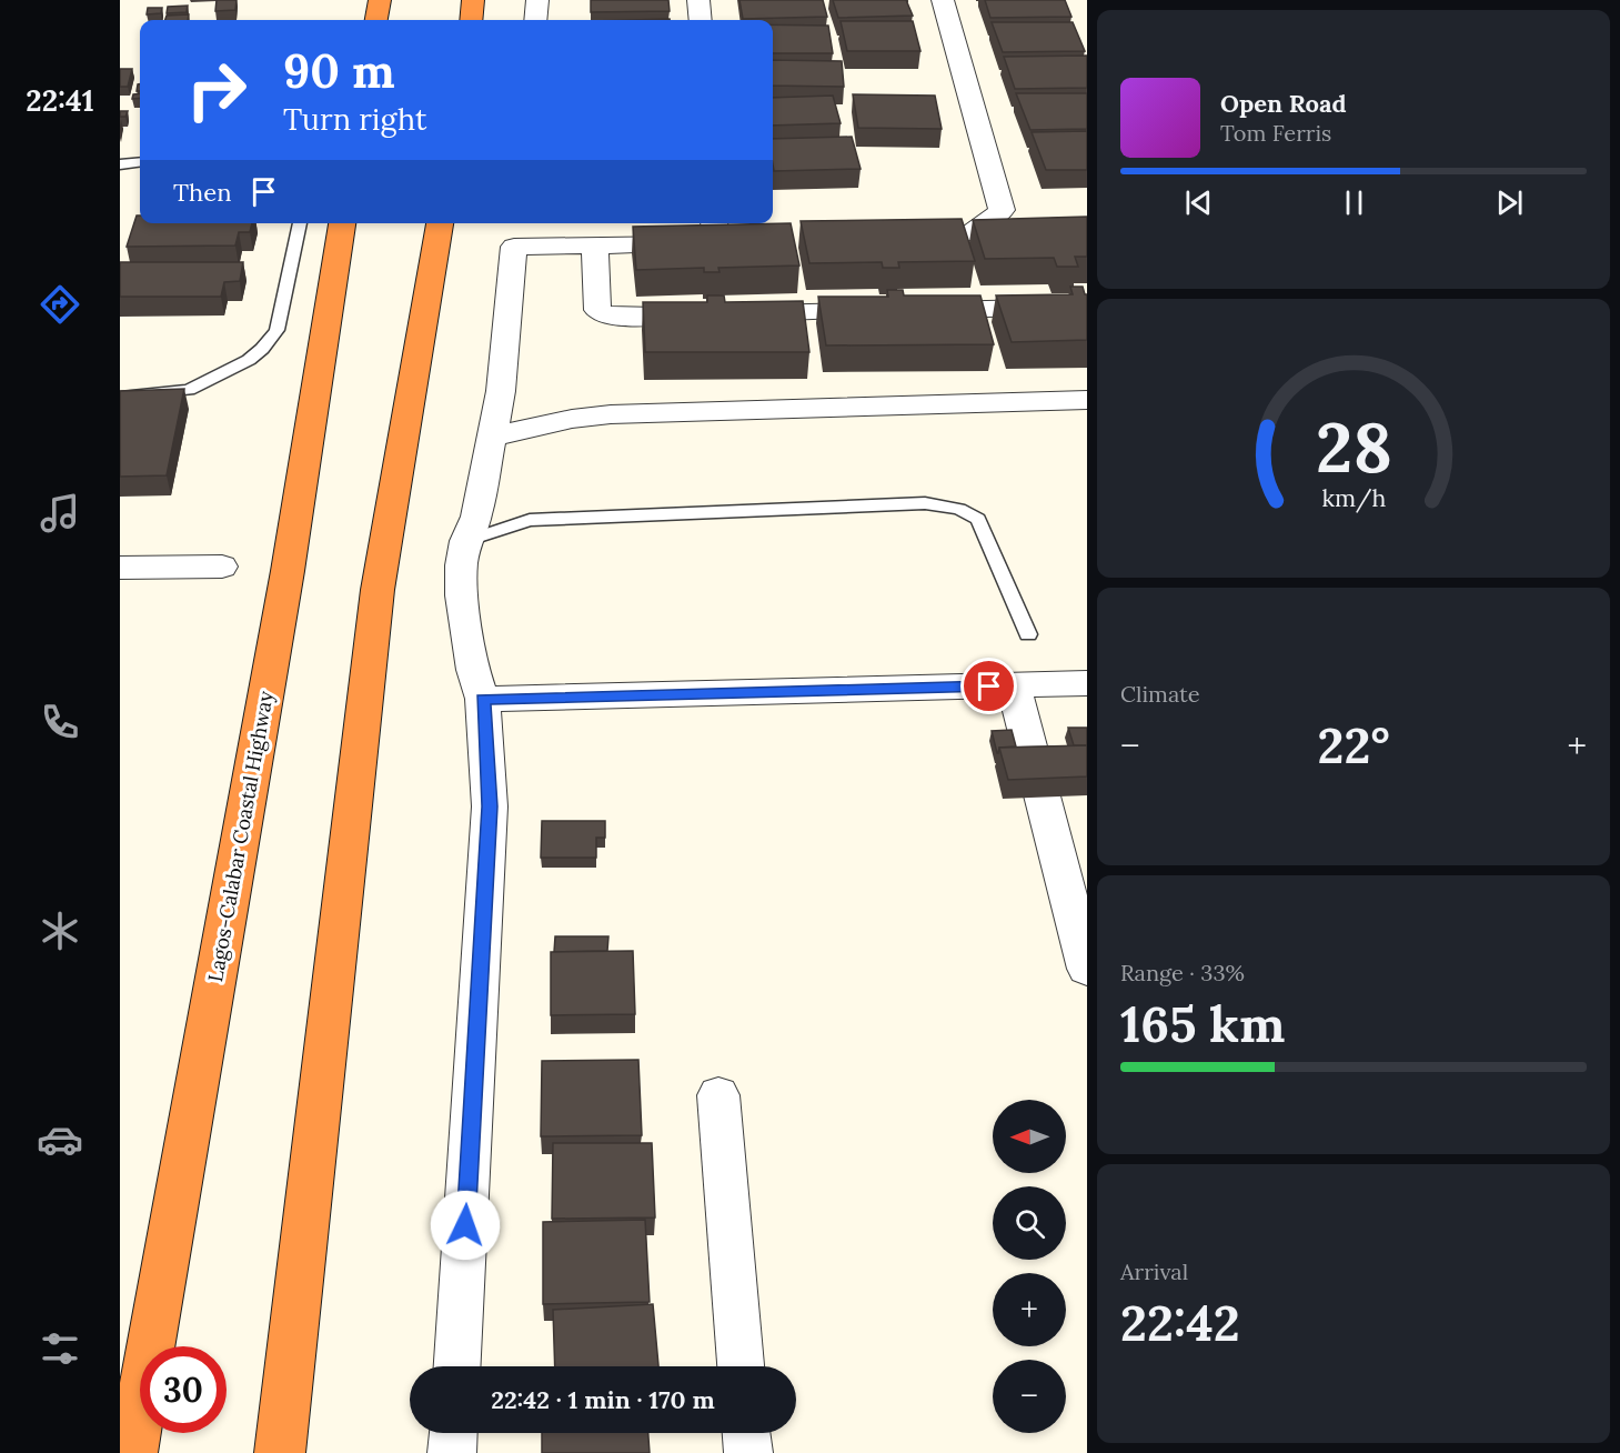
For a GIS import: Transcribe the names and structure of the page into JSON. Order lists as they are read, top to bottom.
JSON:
{
  "streets": {
    "highway": ["Lagos-Calabar Coastal Highway"]
  },
  "north": "left",
  "page": {
    "tabs": "22:41",
    "turn": ["90 m", "Turn right"],
    "song": ["Open Road", "Tom Ferris"],
    "then": "Then",
    "tile": [
      "Climate",
      ["Range · 33%", "165 km"],
      ["Arrival", "22:42"]
    ],
    "heat": ["−", "22°", "+"],
    "map_buttons": ["+", "−"],
    "limit": "30",
    "trip": "22:42 · 1 min · 170 m",
    "gauge": ["28", "km/h"]
  }
}
